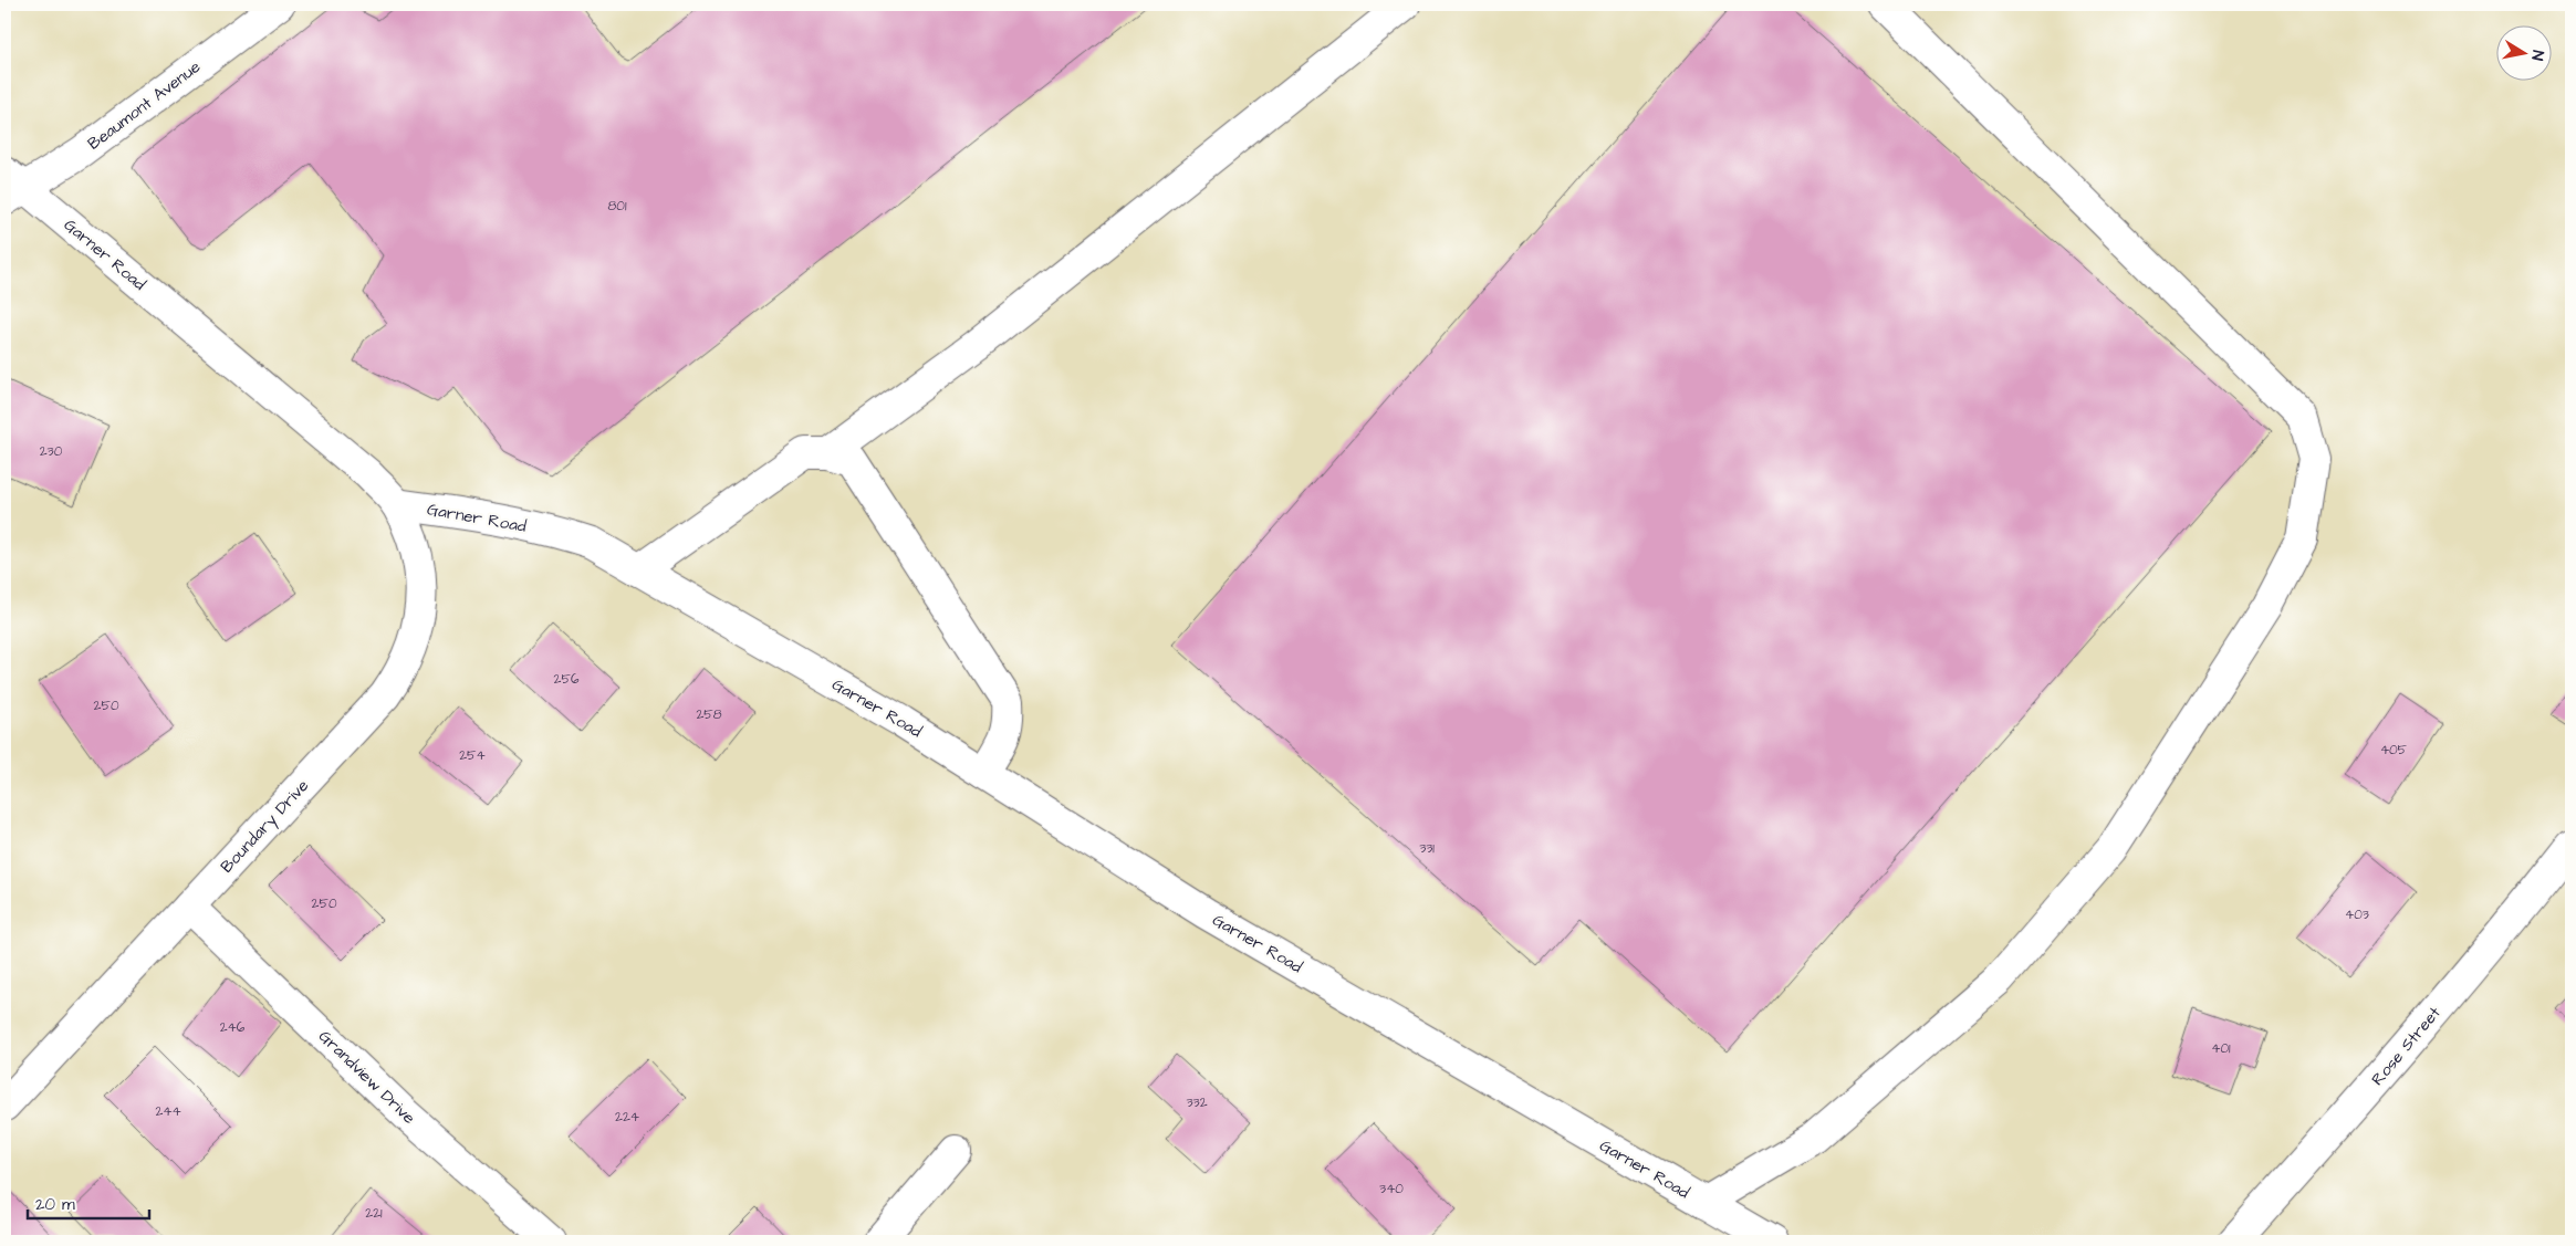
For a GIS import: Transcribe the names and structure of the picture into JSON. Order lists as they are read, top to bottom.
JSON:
{
  "streets": {
    "street": [
      "Beaumont Avenue",
      "Garner Road",
      "Boundary Drive",
      "Rose Street",
      "Grandview Drive"
    ]
  },
  "crossings": [
    ["Beaumont Avenue", "Garner Road"],
    ["Garner Road", "Boundary Drive"],
    ["Boundary Drive", "Grandview Drive"]
  ],
  "house_numbers": [
    "801",
    "230",
    "256",
    "250",
    "258",
    "405",
    "254",
    "331",
    "250",
    "403",
    "246",
    "401",
    "332",
    "244",
    "224",
    "340",
    "221"
  ],
  "scale_bar": "20 m",
  "north": "right"
}
